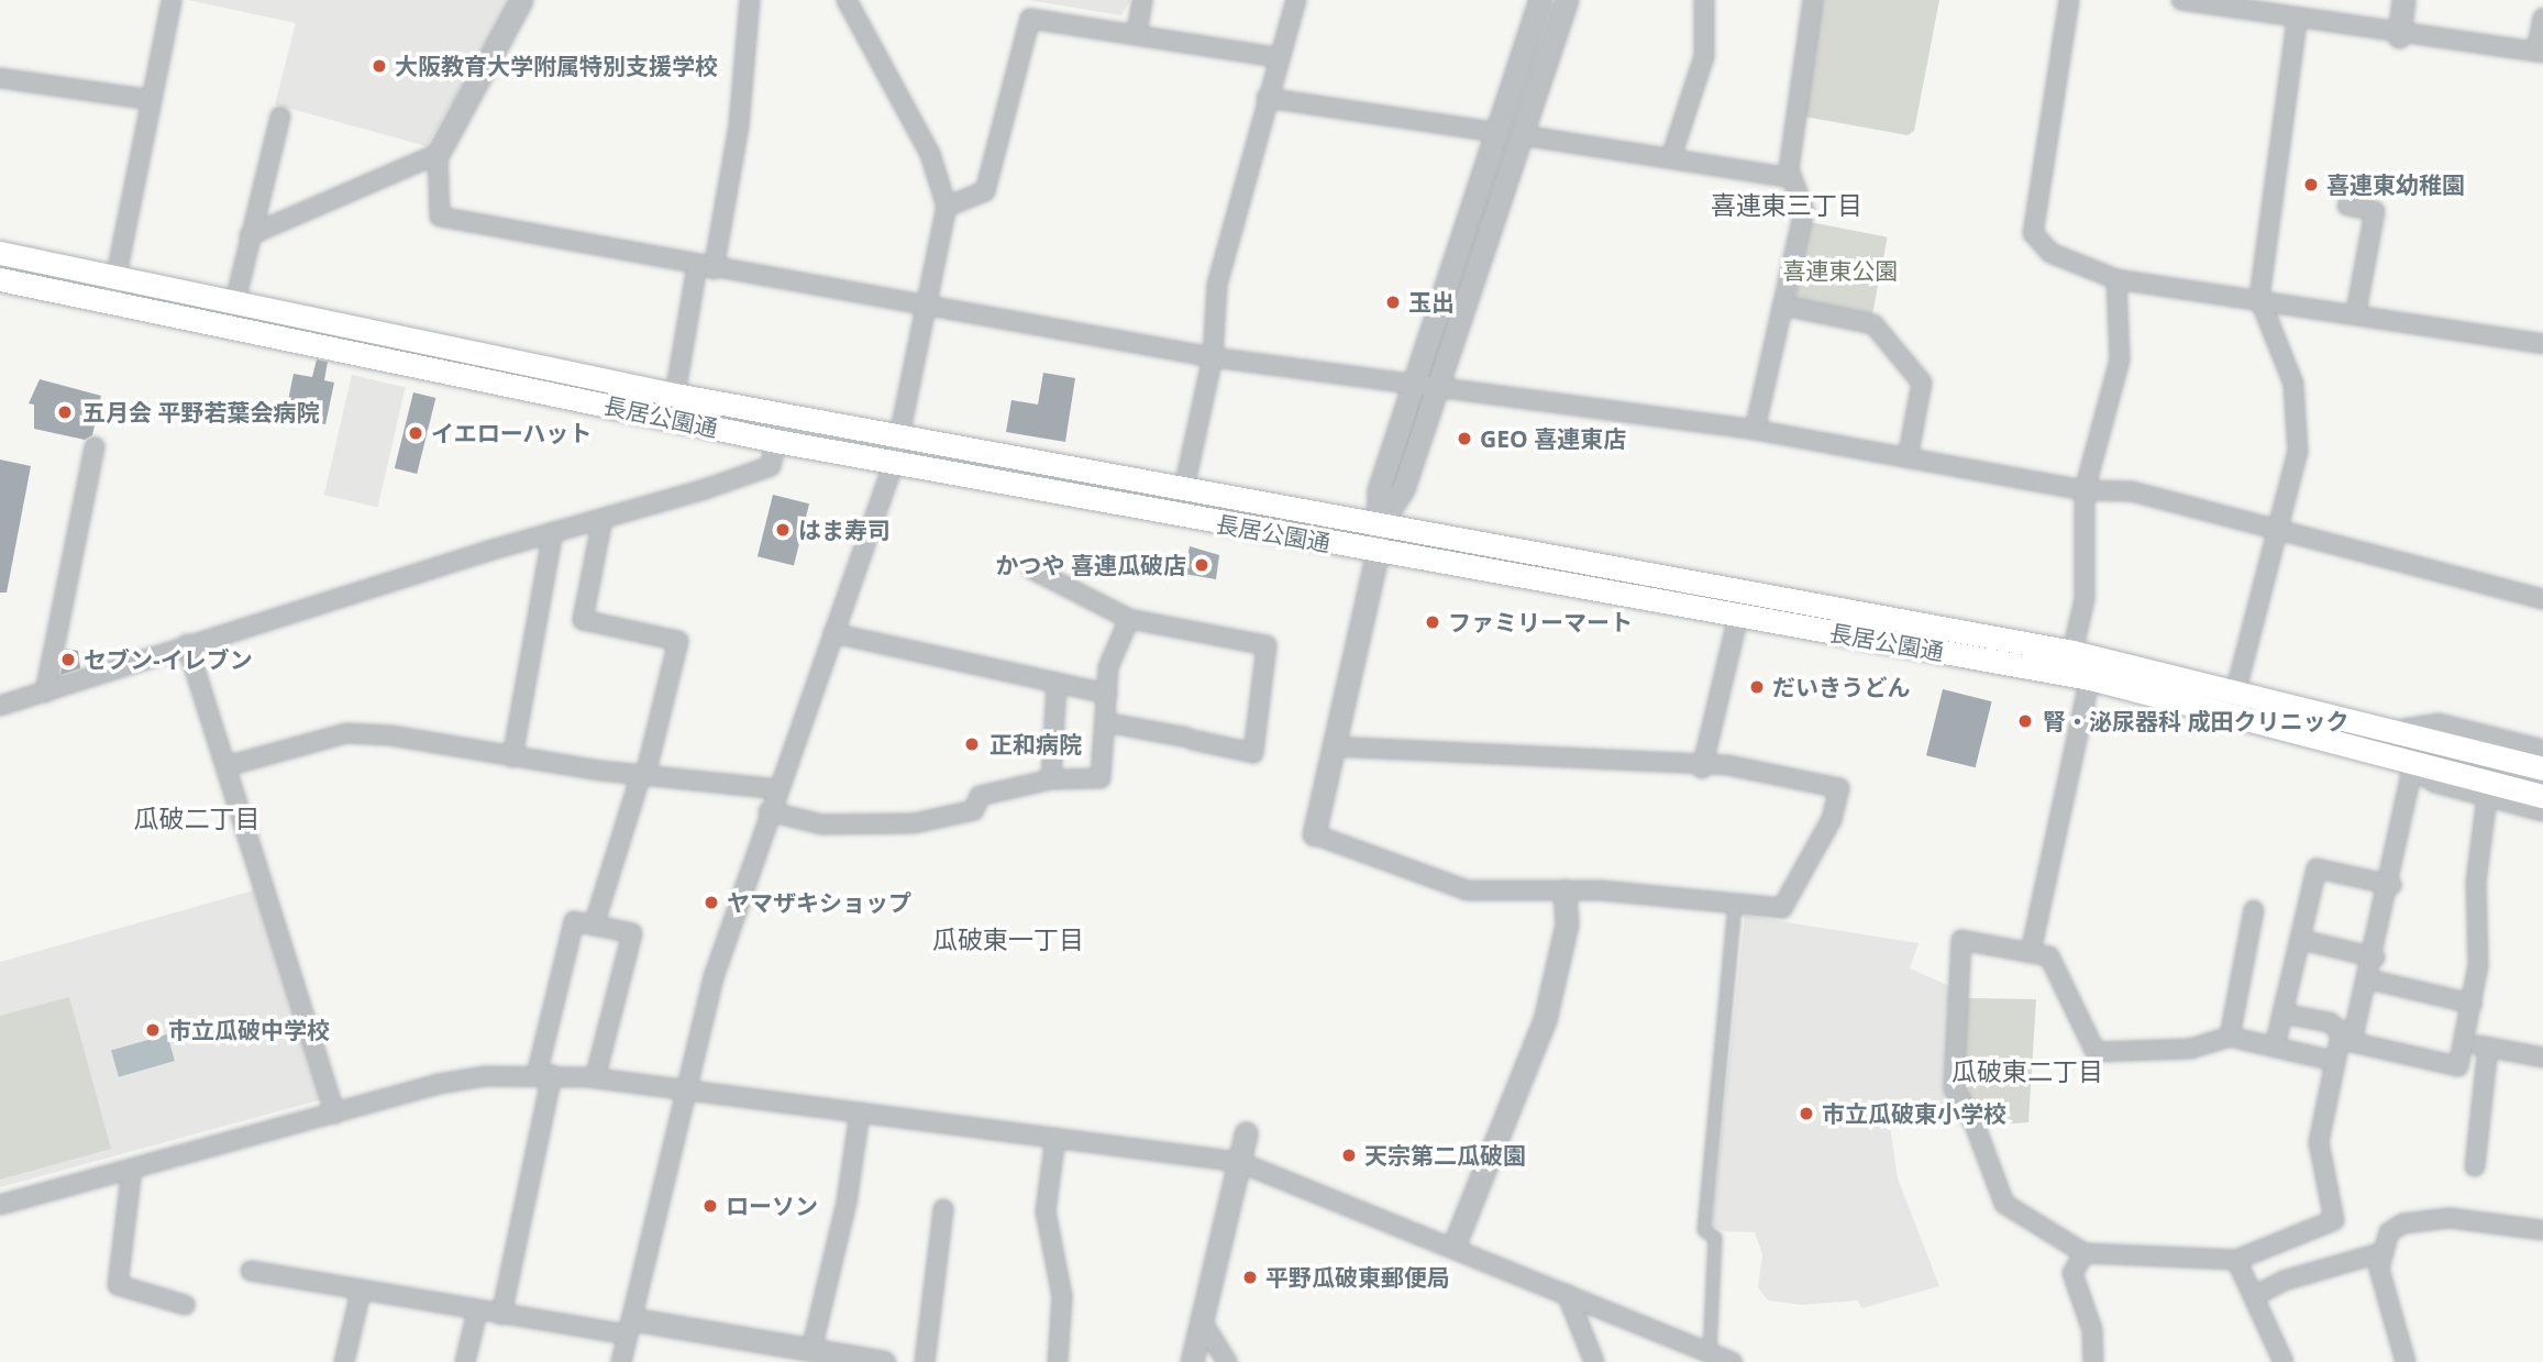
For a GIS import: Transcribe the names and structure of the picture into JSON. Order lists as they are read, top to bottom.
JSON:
{
  "streets": {
    "main road": ["長居公園通"]
  },
  "districts": [
    "喜連東三丁目",
    "瓜破二丁目",
    "瓜破東一丁目",
    "瓜破東二丁目"
  ],
  "parks": ["喜連東公園"],
  "places": [
    "大阪教育大学附属特別支援学校",
    "喜連東幼稚園",
    "玉出",
    "五月会 平野若葉会病院",
    "イエローハット",
    "GEO 喜連東店",
    "はま寿司",
    "かつや 喜連瓜破店",
    "ファミリーマート",
    "セブン-イレブン",
    "だいきうどん",
    "腎・泌尿器科 成田クリニック",
    "正和病院",
    "ヤマザキショップ",
    "市立瓜破中学校",
    "市立瓜破東小学校",
    "天宗第二瓜破園",
    "ローソン",
    "平野瓜破東郵便局"
  ]
}
